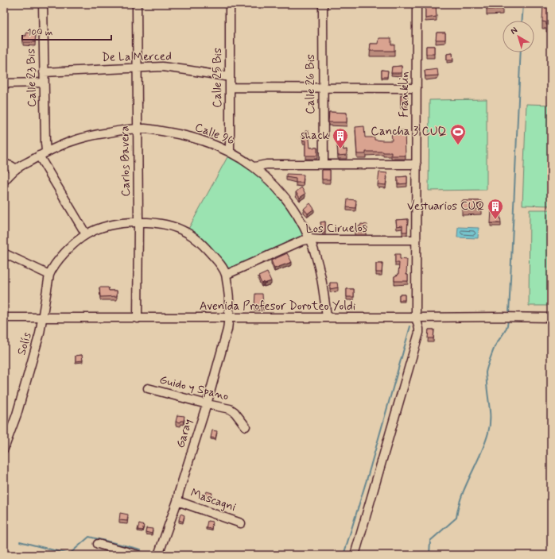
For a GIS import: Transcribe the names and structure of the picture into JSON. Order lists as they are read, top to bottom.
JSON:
{
  "streets": {
    "street": [
      "De La Merced",
      "Calle 23 Bis",
      "Calle 25 Bis",
      "Calle 26 Bis",
      "Franklin",
      "Calle 96",
      "Carlos Bavera",
      "Los Ciruelos",
      "Avenida Profesor Doroteo Yoldi",
      "Solís",
      "Guido y Spano",
      "Garay",
      "Mascagni"
    ]
  },
  "crossings": [
    ["De La Merced", "Calle 23 Bis"],
    ["De La Merced", "Calle 25 Bis"],
    ["De La Merced", "Carlos Bavera"],
    ["Calle 23 Bis", "Calle 96"],
    ["Calle 25 Bis", "Calle 96"],
    ["Franklin", "Los Ciruelos"],
    ["Franklin", "Avenida Profesor Doroteo Yoldi"],
    ["Calle 96", "Carlos Bavera"],
    ["Calle 96", "Los Ciruelos"],
    ["Calle 96", "Avenida Profesor Doroteo Yoldi"],
    ["Carlos Bavera", "Avenida Profesor Doroteo Yoldi"],
    ["Los Ciruelos", "Garay"],
    ["Avenida Profesor Doroteo Yoldi", "Solís"],
    ["Avenida Profesor Doroteo Yoldi", "Garay"],
    ["Guido y Spano", "Garay"],
    ["Garay", "Mascagni"]
  ],
  "places": {
    "sports": ["Cancha 3 CUQ"],
    "building": ["shack", "Vestuarios CUQ"]
  },
  "scale_bar": "100 m",
  "north": "top left"
}
